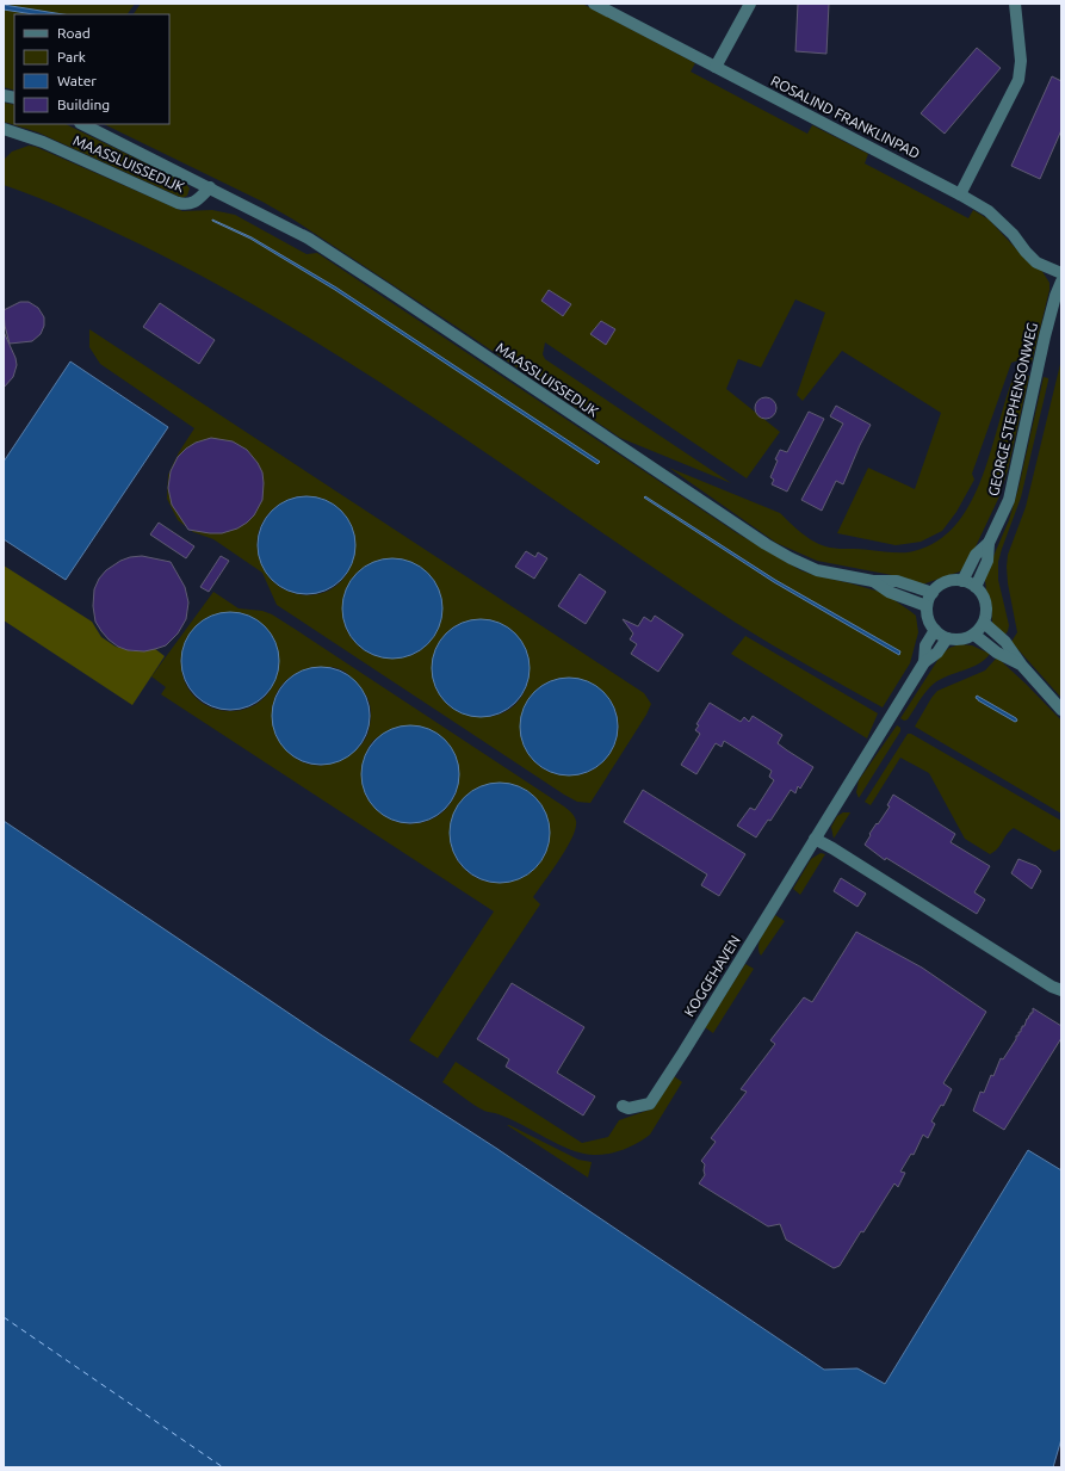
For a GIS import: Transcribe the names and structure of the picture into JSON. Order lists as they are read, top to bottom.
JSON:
{
  "streets": {
    "street": [
      "ROSALIND FRANKLINPAD",
      "MAASSLUISSEDIJK",
      "GEORGE STEPHENSONWEG",
      "KOGGEHAVEN"
    ]
  },
  "crossings": [
    ["MAASSLUISSEDIJK", "GEORGE STEPHENSONWEG"],
    ["MAASSLUISSEDIJK", "KOGGEHAVEN"],
    ["GEORGE STEPHENSONWEG", "KOGGEHAVEN"]
  ],
  "legend": [
    "Road",
    "Park",
    "Water",
    "Building"
  ]
}
